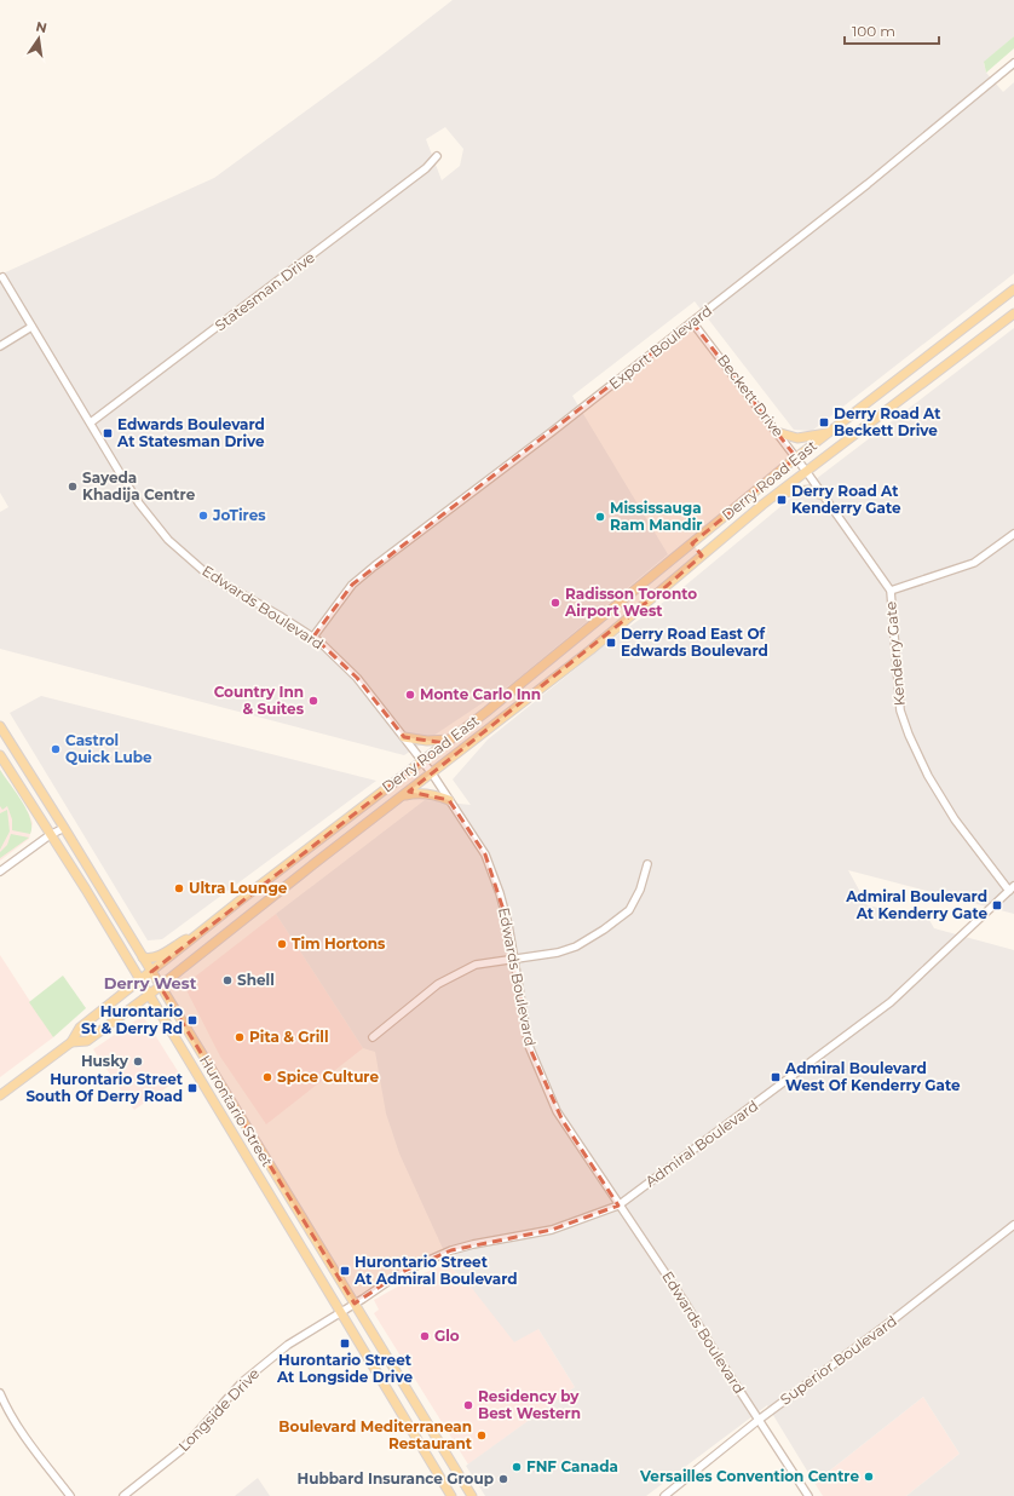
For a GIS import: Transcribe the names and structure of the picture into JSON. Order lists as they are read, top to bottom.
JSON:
{
  "streets": {
    "main road": ["Derry Road East", "Hurontario Street"],
    "street": [
      "Statesman Drive",
      "Export Boulevard",
      "Beckett Drive",
      "Edwards Boulevard",
      "Kenderry Gate",
      "Admiral Boulevard",
      "Superior Boulevard",
      "Longside Drive"
    ]
  },
  "crossings": [
    ["Statesman Drive", "Edwards Boulevard"],
    ["Export Boulevard", "Beckett Drive"],
    ["Export Boulevard", "Edwards Boulevard"],
    ["Beckett Drive", "Derry Road East"],
    ["Beckett Drive", "Kenderry Gate"],
    ["Derry Road East", "Edwards Boulevard"],
    ["Derry Road East", "Kenderry Gate"],
    ["Derry Road East", "Hurontario Street"],
    ["Edwards Boulevard", "Admiral Boulevard"],
    ["Edwards Boulevard", "Superior Boulevard"],
    ["Kenderry Gate", "Admiral Boulevard"],
    ["Hurontario Street", "Admiral Boulevard"],
    ["Hurontario Street", "Longside Drive"],
    ["Admiral Boulevard", "Longside Drive"]
  ],
  "districts": ["Derry West"],
  "places": {
    "transit": [
      "Derry Road At Beckett Drive",
      "Edwards Boulevard At Statesman Drive",
      "Derry Road At Kenderry Gate",
      "Derry Road East Of Edwards Boulevard",
      "Admiral Boulevard At Kenderry Gate",
      "Hurontario St & Derry Rd",
      "Admiral Boulevard West Of Kenderry Gate",
      "Hurontario Street South Of Derry Road",
      "Hurontario Street At Admiral Boulevard",
      "Hurontario Street At Longside Drive"
    ],
    "other": [
      "Sayeda Khadija Centre",
      "JoTires",
      "Mississauga Ram Mandir",
      "Radisson Toronto Airport West",
      "Monte Carlo Inn",
      "Country Inn & Suites",
      "Castrol Quick Lube",
      "Ultra Lounge",
      "Tim Hortons",
      "Shell",
      "Pita & Grill",
      "Husky",
      "Spice Culture",
      "Glo",
      "Residency by Best Western",
      "Boulevard Mediterranean Restaurant",
      "FNF Canada",
      "Versailles Convention Centre",
      "Hubbard Insurance Group"
    ]
  },
  "scale_bar": "100 m",
  "north": "top"
}
